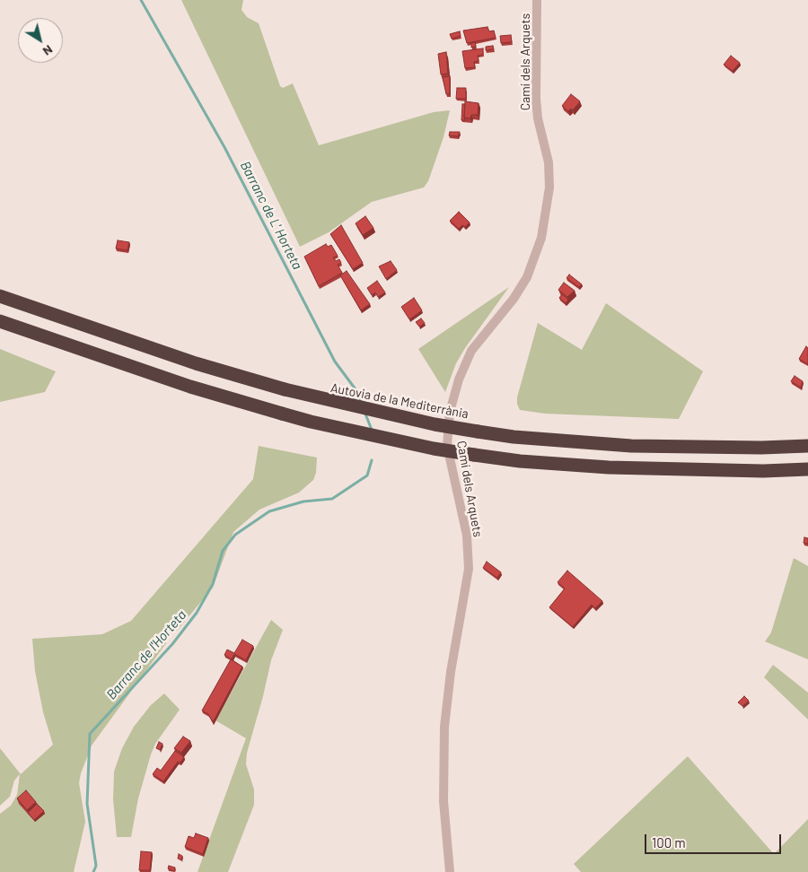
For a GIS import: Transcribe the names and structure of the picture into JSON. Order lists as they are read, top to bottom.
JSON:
{
  "streets": {
    "highway": ["Autovia de la Mediterrània"],
    "street": ["Camí dels Arquets"]
  },
  "water": ["Barranc de L' Horteta", "Barranc de l'Horteta"],
  "scale_bar": "100 m",
  "north": "bottom right"
}
